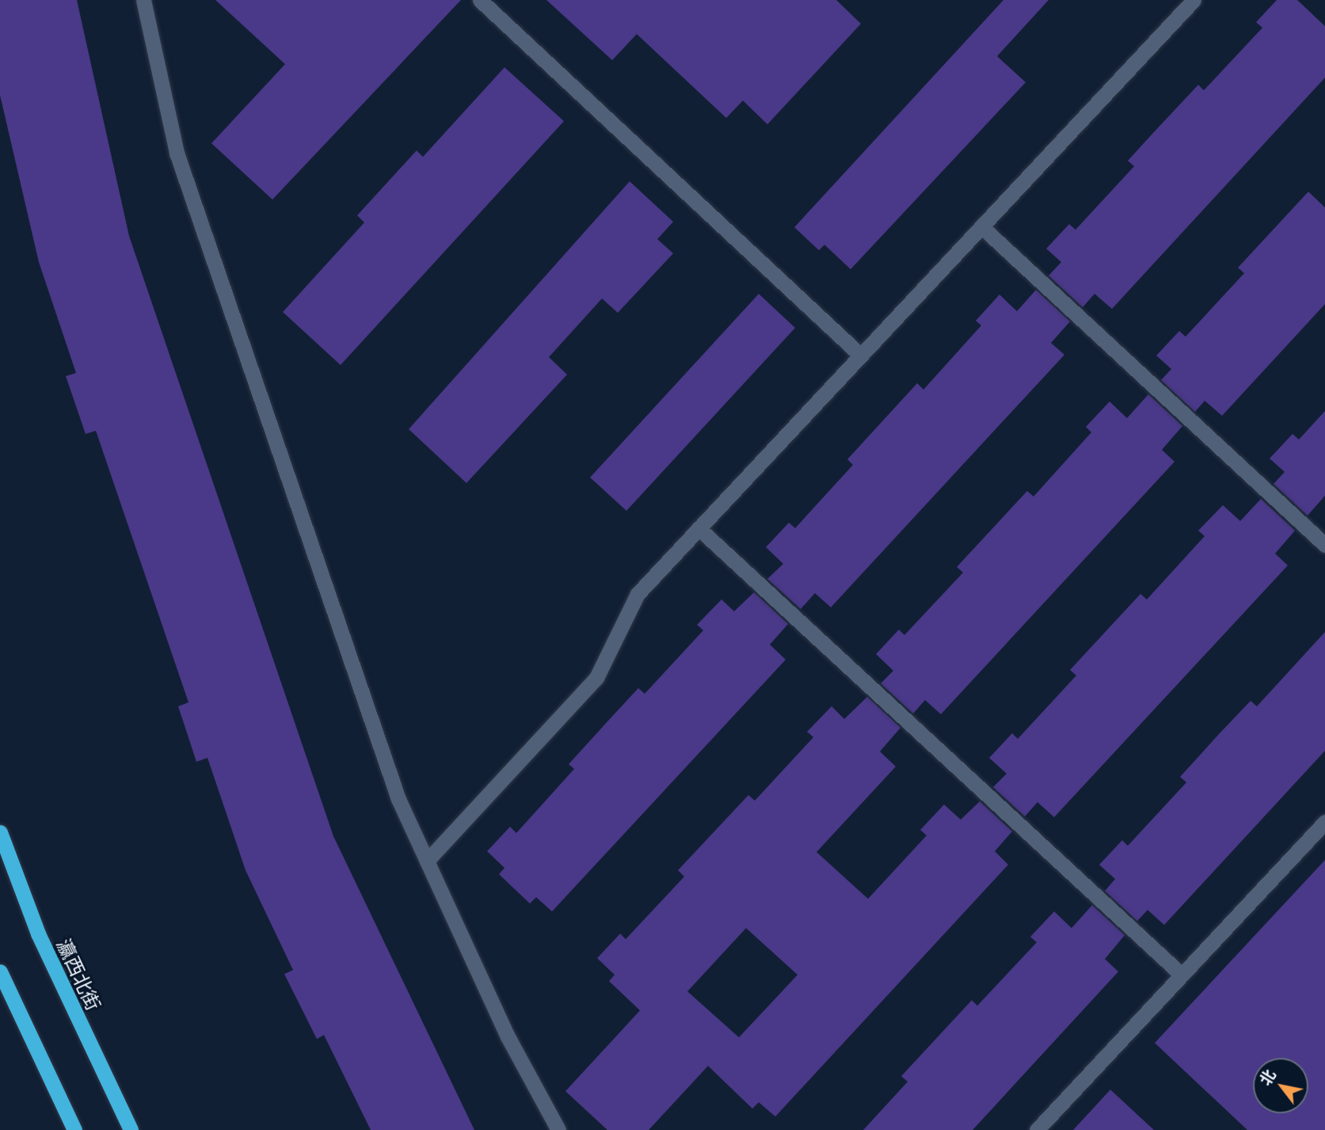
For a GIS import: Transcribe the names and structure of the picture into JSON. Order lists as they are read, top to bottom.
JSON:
{
  "streets": {
    "highway": ["瀛西北街"]
  },
  "north": "top left"
}
